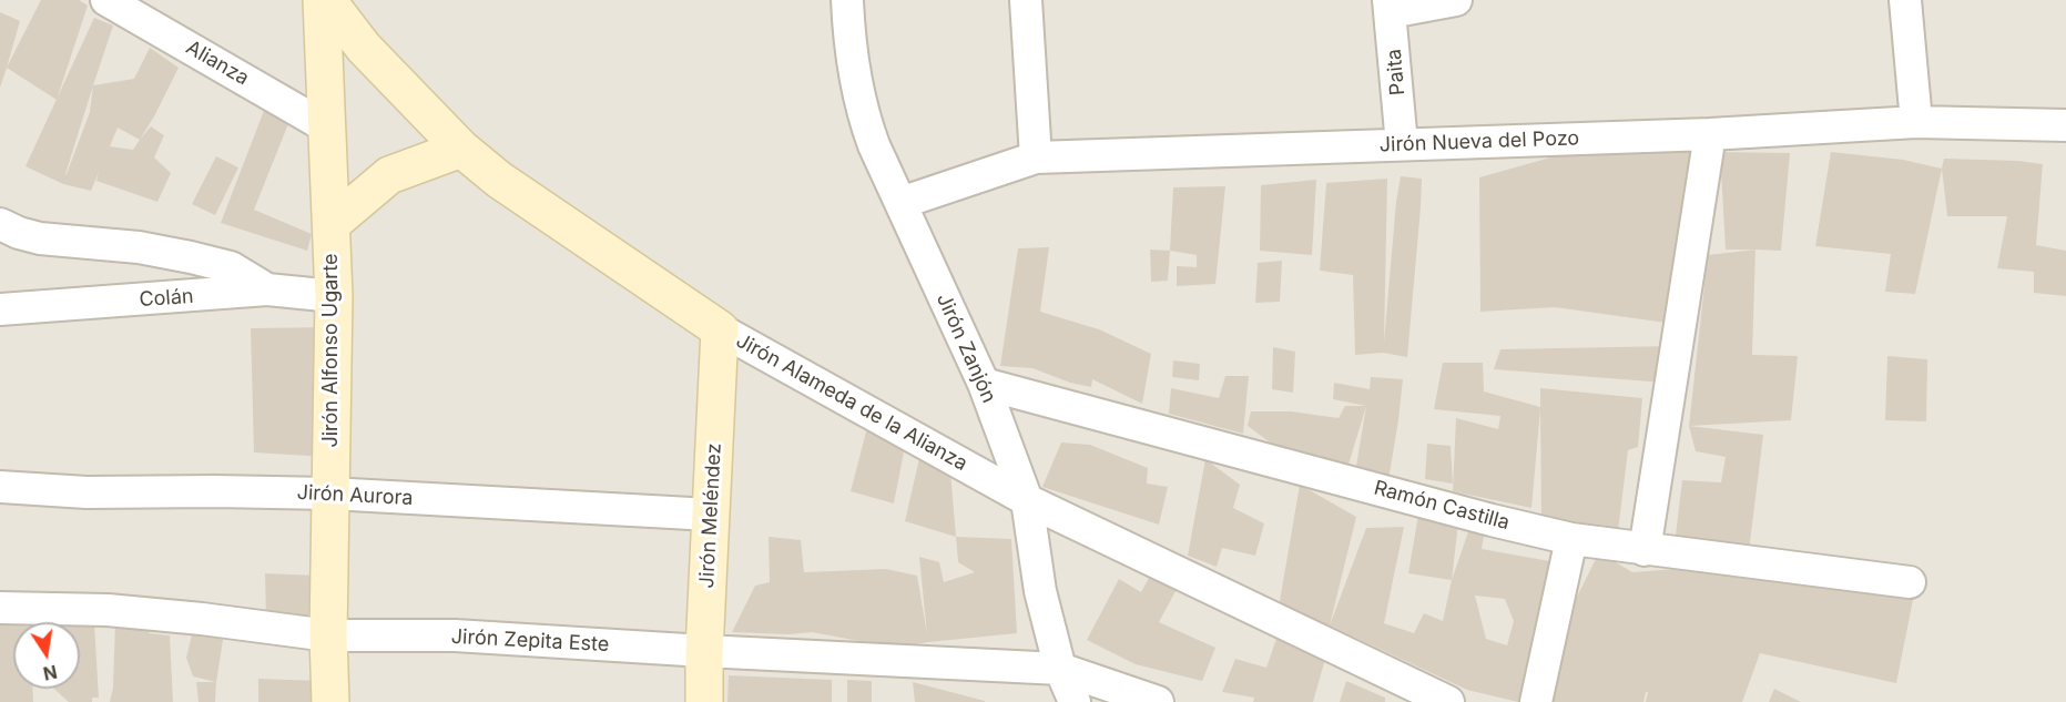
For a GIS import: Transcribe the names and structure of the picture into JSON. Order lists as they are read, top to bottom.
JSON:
{
  "streets": {
    "main road": ["Jirón Alfonso Ugarte", "Jirón Alameda de la Alianza", "Jirón Meléndez"],
    "street": [
      "Alianza",
      "Paita",
      "Jirón Nueva del Pozo",
      "Colán",
      "Jirón Zanjón",
      "Jirón Aurora",
      "Ramón Castilla",
      "Jirón Zepita Este"
    ]
  },
  "crossings": [
    ["Alianza", "Jirón Alfonso Ugarte"],
    ["Paita", "Jirón Nueva del Pozo"],
    ["Jirón Nueva del Pozo", "Jirón Zanjón"],
    ["Colán", "Jirón Alfonso Ugarte"],
    ["Jirón Zanjón", "Jirón Alameda de la Alianza"],
    ["Jirón Zanjón", "Ramón Castilla"],
    ["Jirón Zanjón", "Jirón Zepita Este"],
    ["Jirón Alfonso Ugarte", "Jirón Aurora"],
    ["Jirón Alfonso Ugarte", "Jirón Zepita Este"],
    ["Jirón Alameda de la Alianza", "Jirón Meléndez"],
    ["Jirón Aurora", "Jirón Meléndez"],
    ["Jirón Meléndez", "Jirón Zepita Este"]
  ],
  "north": "bottom"
}
